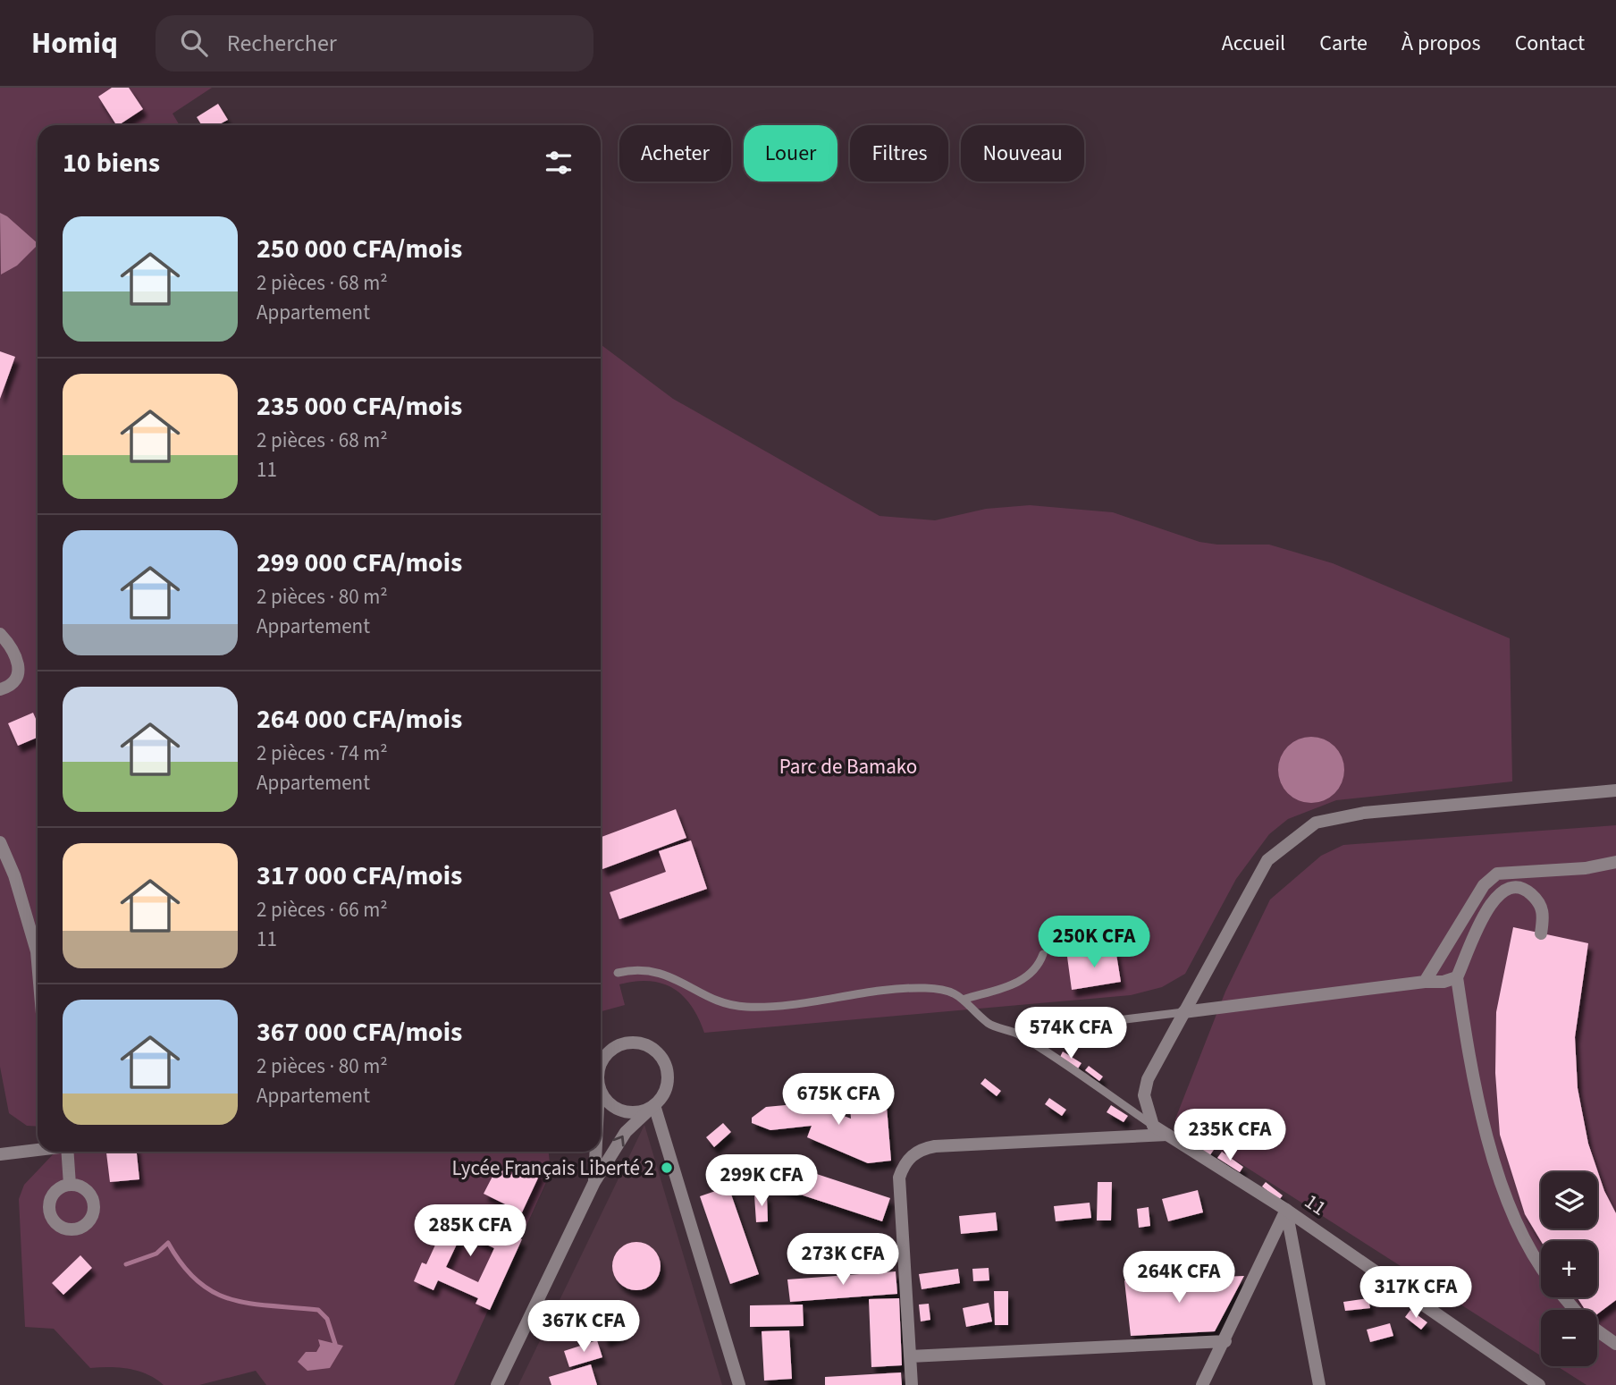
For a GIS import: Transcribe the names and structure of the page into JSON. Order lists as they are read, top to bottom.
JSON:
{
  "streets": {
    "street": ["11"]
  },
  "parks": ["Parc de Bamako"],
  "places": ["Lycée Français Liberté 2"],
  "page": {
    "header": "Homiq",
    "search": "Rechercher",
    "nav": [
      "Accueil",
      "Carte",
      "À propos",
      "Contact"
    ],
    "chip": [
      "Acheter",
      "Louer",
      "Filtres",
      "Nouveau"
    ],
    "heading": "10 biens",
    "list": [
      {
        "name": "250 000 CFA/mois",
        "note": "2 pièces · 68 m² · Appartement"
      },
      {
        "name": "235 000 CFA/mois",
        "note": "2 pièces · 68 m² · 11"
      },
      {
        "name": "299 000 CFA/mois",
        "note": "2 pièces · 80 m² · Appartement"
      },
      {
        "name": "264 000 CFA/mois",
        "note": "2 pièces · 74 m² · Appartement"
      },
      {
        "name": "317 000 CFA/mois",
        "note": "2 pièces · 66 m² · 11"
      },
      {
        "name": "367 000 CFA/mois",
        "note": "2 pièces · 80 m² · Appartement"
      }
    ],
    "price": [
      "250K CFA",
      "574K CFA",
      "675K CFA",
      "235K CFA",
      "299K CFA",
      "285K CFA",
      "273K CFA",
      "264K CFA",
      "317K CFA",
      "367K CFA"
    ],
    "map_buttons": ["+", "−"]
  }
}
